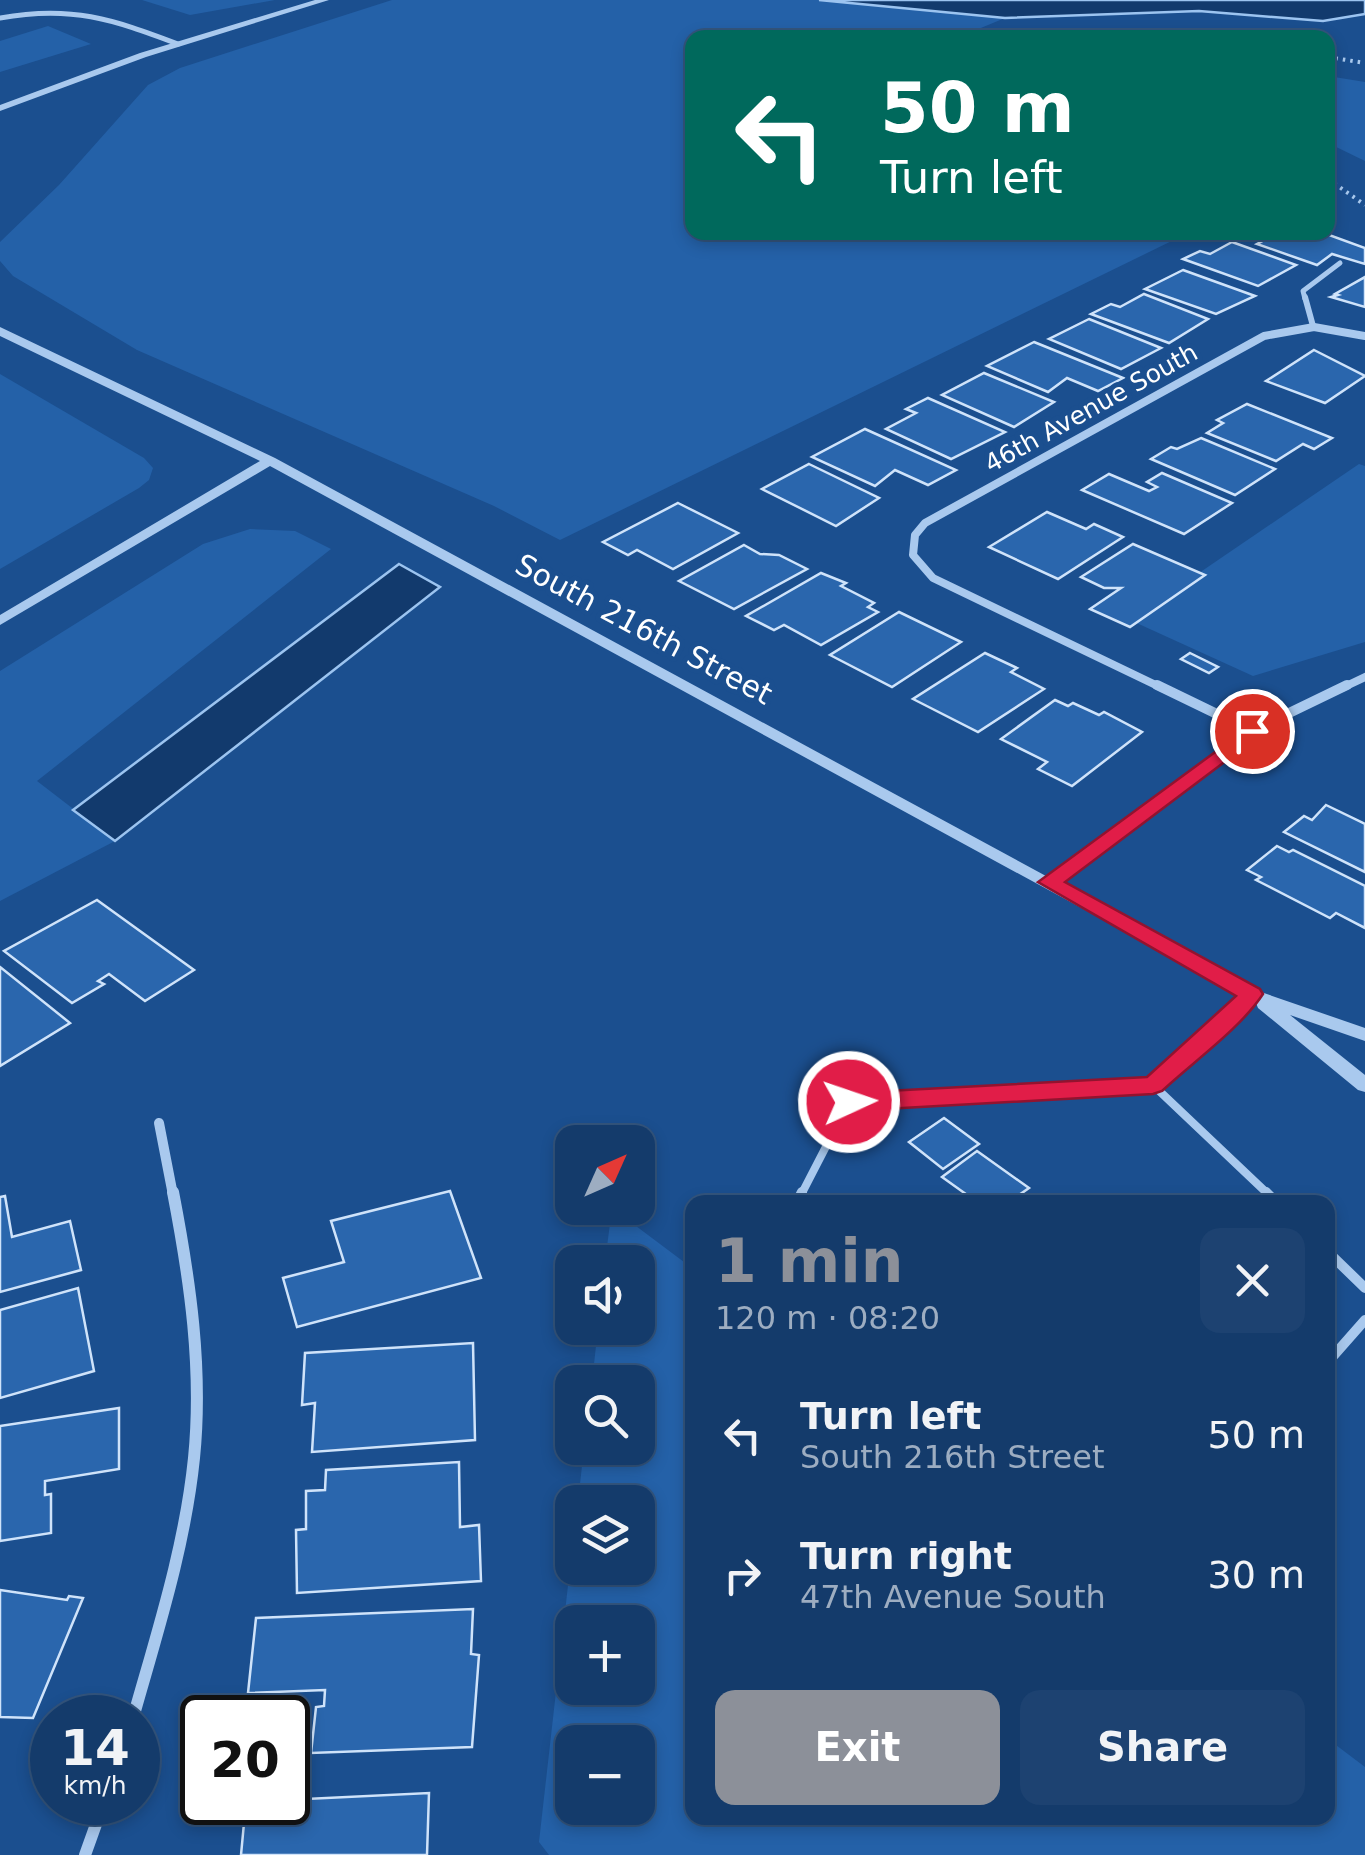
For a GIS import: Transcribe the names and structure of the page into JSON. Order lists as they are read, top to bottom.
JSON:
{
  "streets": {
    "street": ["46th Avenue South", "South 216th Street"]
  },
  "north": "top right",
  "page": {
    "turn": ["50 m", "Turn left"],
    "map_buttons": ["+", "−"],
    "heading": ["1 min", "120 m · 08:20"],
    "list": [
      {
        "name": "Turn left",
        "note": "South 216th Street",
        "value": "50 m"
      },
      {
        "name": "Turn right",
        "note": "47th Avenue South",
        "value": "30 m"
      }
    ],
    "buttons": ["Exit", "Share"],
    "speed": "14 km/h",
    "limit": "20"
  }
}
